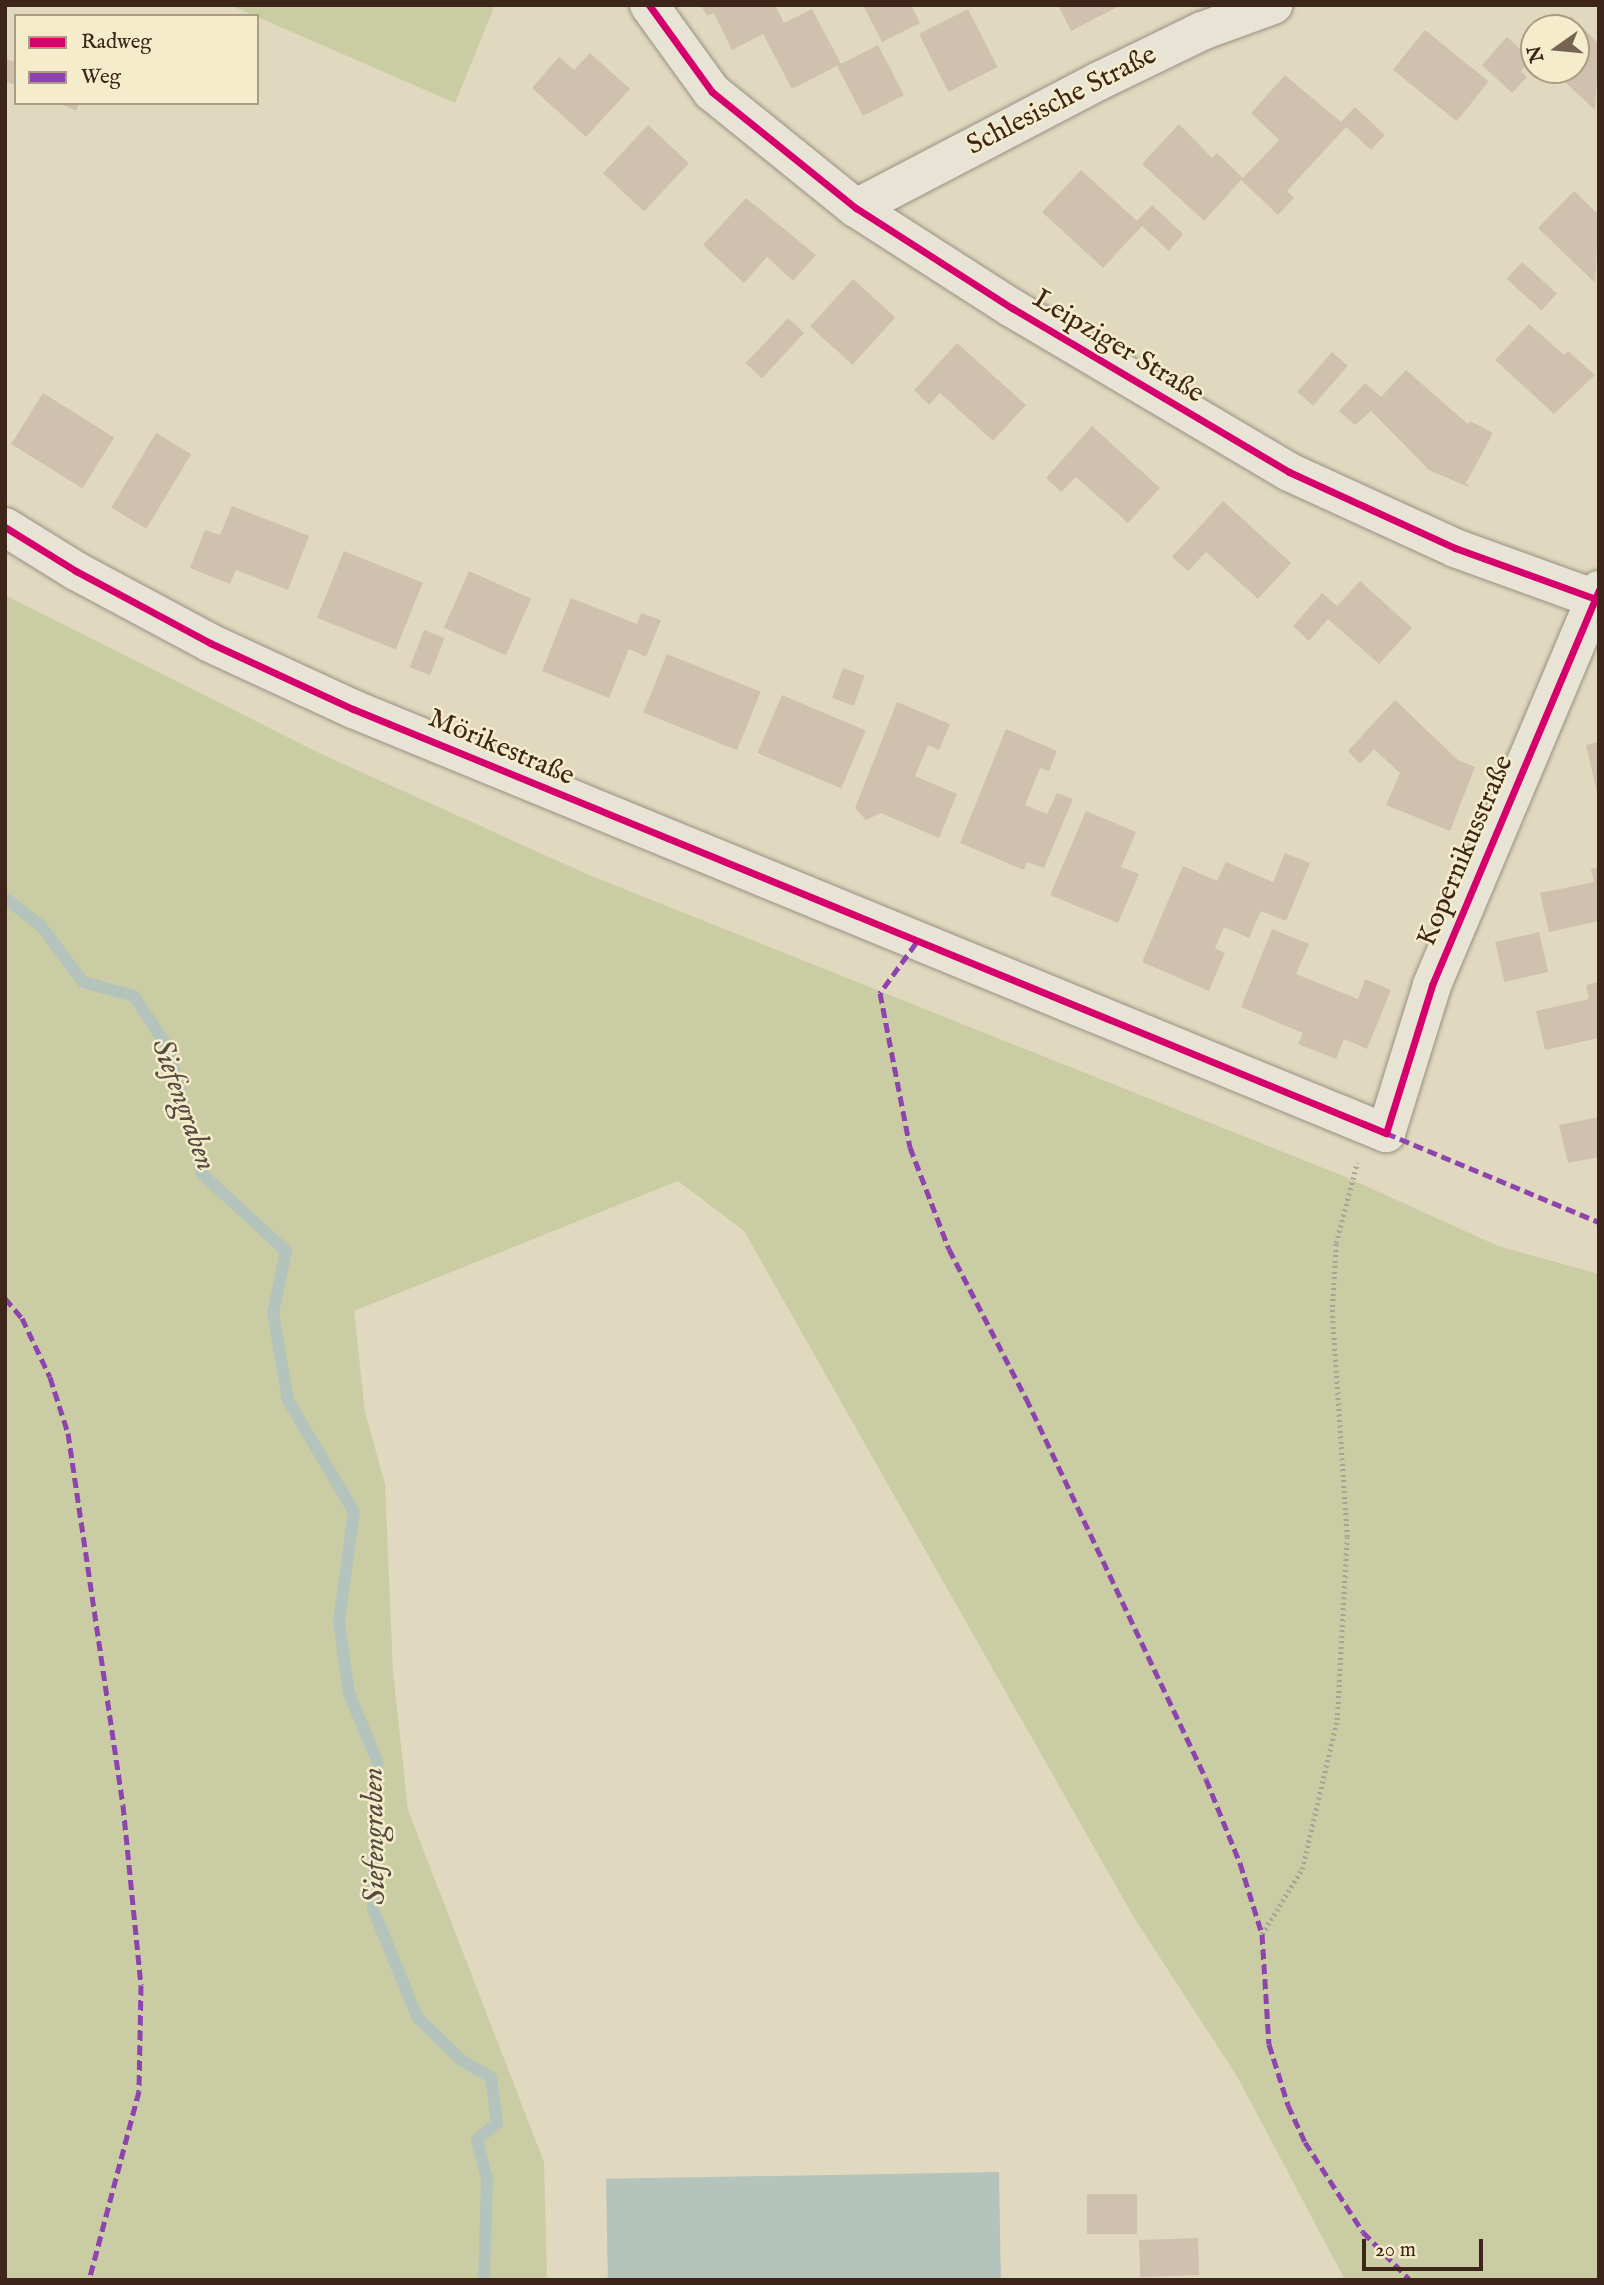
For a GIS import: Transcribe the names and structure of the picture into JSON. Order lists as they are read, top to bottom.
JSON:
{
  "streets": {
    "street": [
      "Schlesische Straße",
      "Leipziger Straße",
      "Mörikestraße",
      "Kopernikusstraße"
    ]
  },
  "crossings": [
    ["Schlesische Straße", "Leipziger Straße"],
    ["Leipziger Straße", "Kopernikusstraße"],
    ["Mörikestraße", "Kopernikusstraße"]
  ],
  "water": ["Siefengraben"],
  "legend": ["Radweg", "Weg"],
  "scale_bar": "20 m",
  "north": "left"
}
